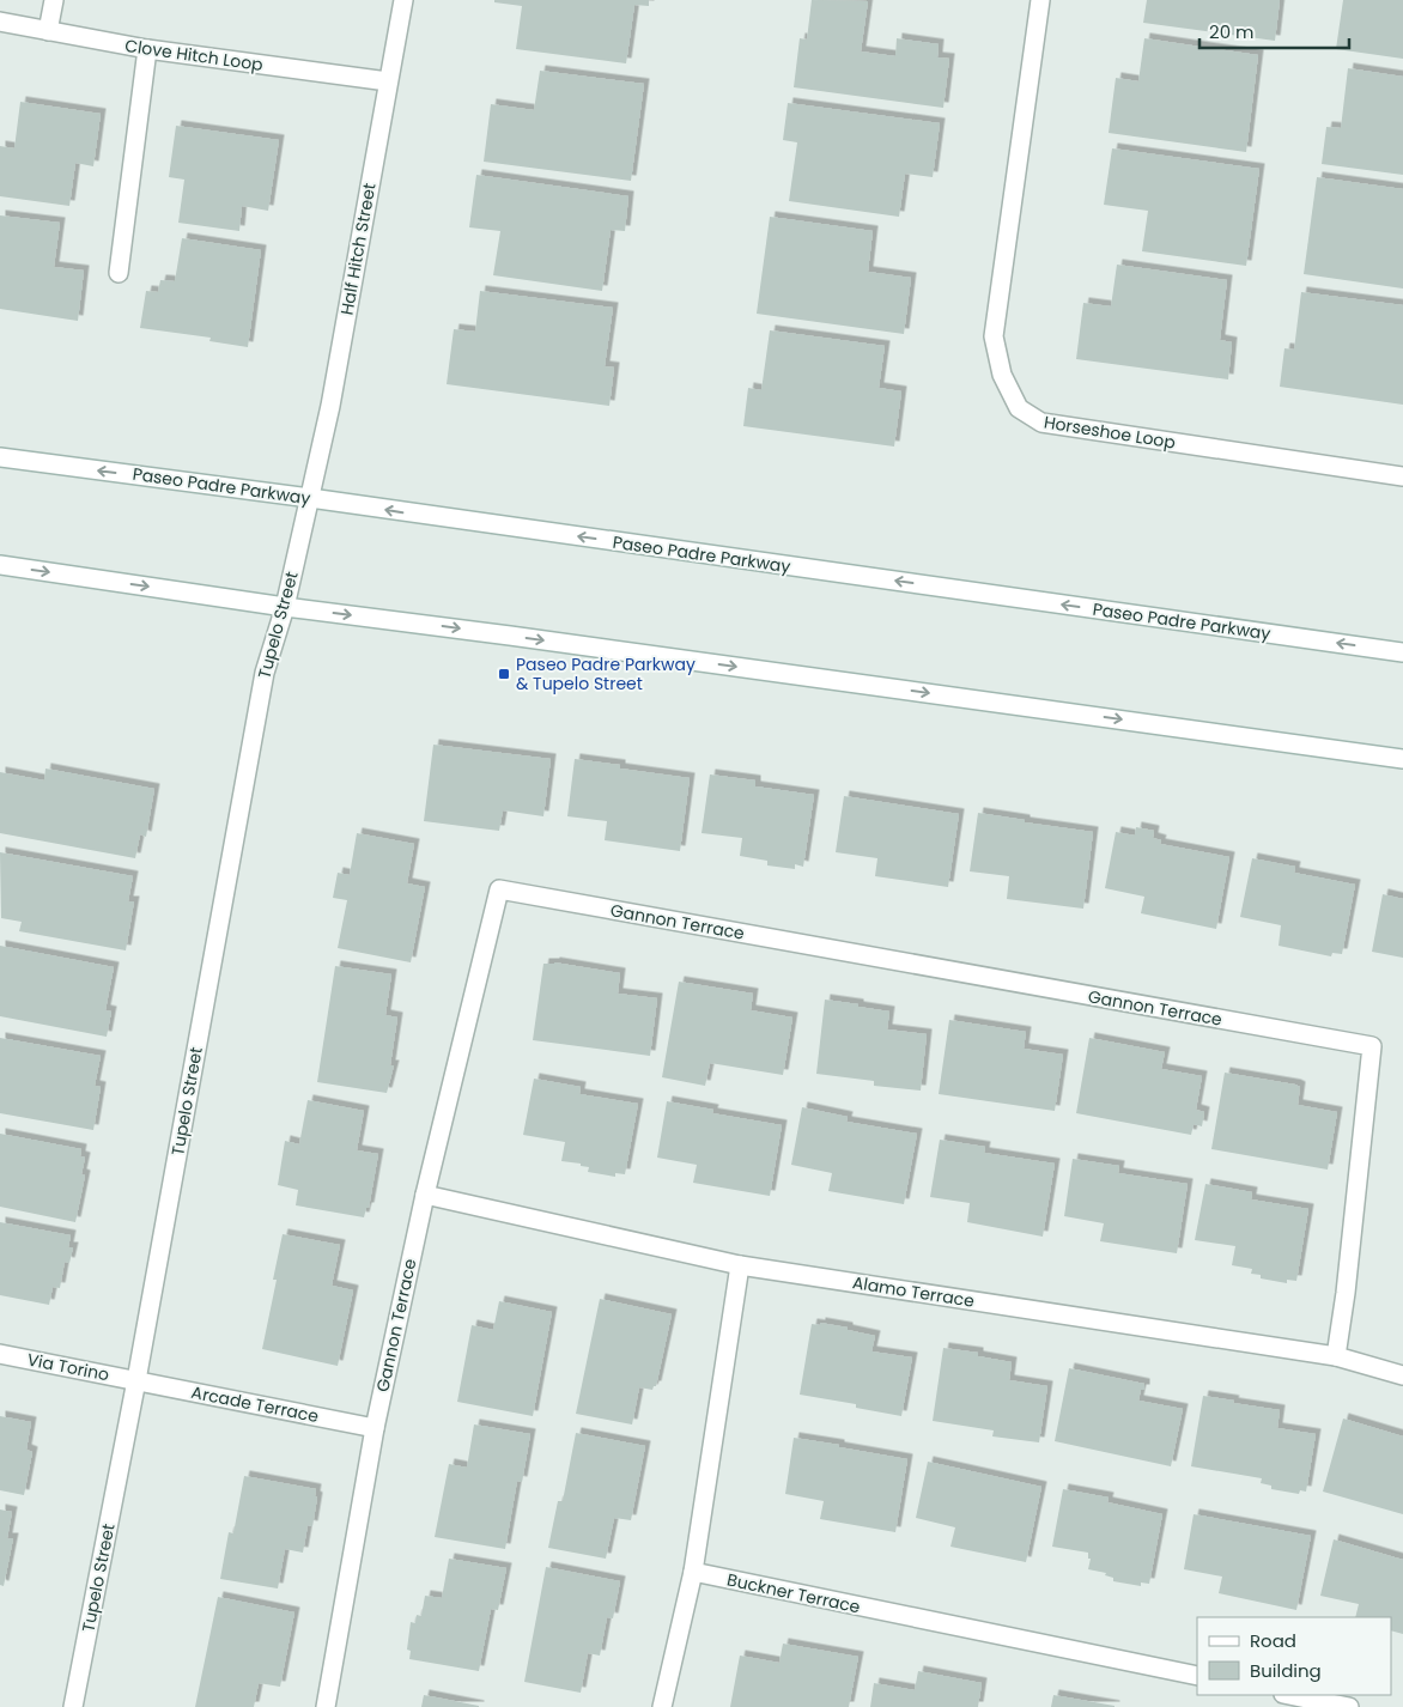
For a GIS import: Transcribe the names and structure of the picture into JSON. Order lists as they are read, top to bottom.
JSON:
{
  "streets": {
    "street": [
      "Clove Hitch Loop",
      "Half Hitch Street",
      "Horseshoe Loop",
      "Paseo Padre Parkway",
      "Tupelo Street",
      "Gannon Terrace",
      "Alamo Terrace",
      "Via Torino",
      "Arcade Terrace",
      "Buckner Terrace"
    ]
  },
  "crossings": [
    ["Clove Hitch Loop", "Half Hitch Street"],
    ["Half Hitch Street", "Paseo Padre Parkway"],
    ["Half Hitch Street", "Tupelo Street"],
    ["Paseo Padre Parkway", "Tupelo Street"],
    ["Tupelo Street", "Via Torino"],
    ["Tupelo Street", "Arcade Terrace"],
    ["Gannon Terrace", "Alamo Terrace"],
    ["Gannon Terrace", "Arcade Terrace"],
    ["Via Torino", "Arcade Terrace"]
  ],
  "places": {
    "transit": ["Paseo Padre Parkway & Tupelo Street"]
  },
  "legend": ["Road", "Building"],
  "scale_bar": "20 m"
}
